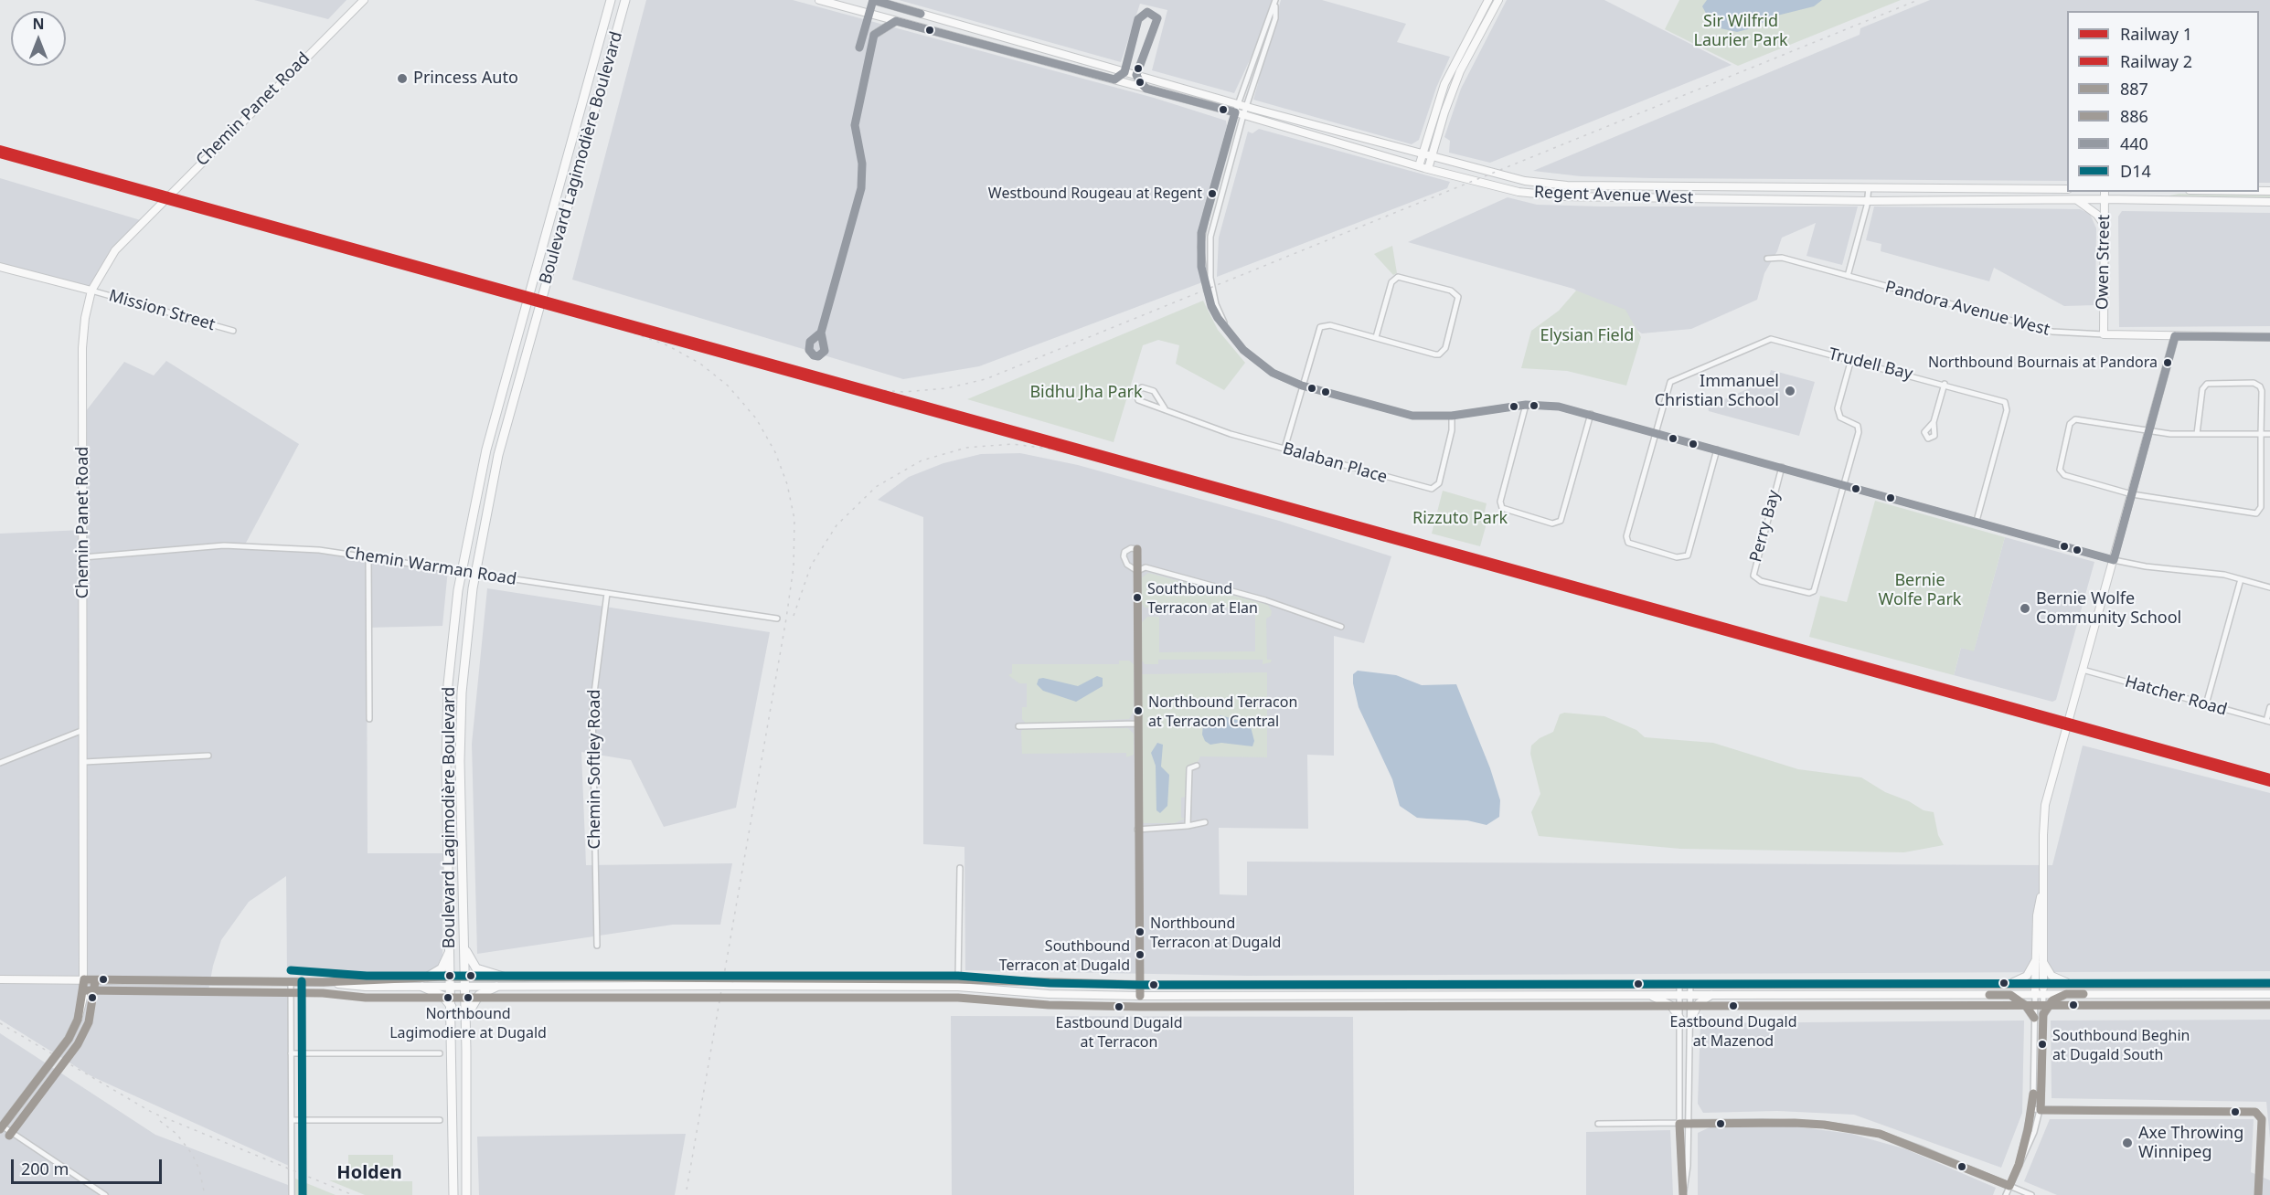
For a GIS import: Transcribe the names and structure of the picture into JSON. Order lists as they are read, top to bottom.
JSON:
{
  "streets": {
    "main road": [
      "Chemin Panet Road",
      "Boulevard Lagimodière Boulevard",
      "Regent Avenue West",
      "Owen Street",
      "Pandora Avenue West"
    ],
    "street": [
      "Mission Street",
      "Trudell Bay",
      "Balaban Place",
      "Perry Bay",
      "Chemin Warman Road",
      "Hatcher Road",
      "Chemin Softley Road"
    ]
  },
  "crossings": [
    ["Chemin Panet Road", "Mission Street"],
    ["Chemin Panet Road", "Chemin Warman Road"],
    ["Boulevard Lagimodière Boulevard", "Chemin Warman Road"],
    ["Regent Avenue West", "Owen Street"],
    ["Owen Street", "Pandora Avenue West"],
    ["Chemin Warman Road", "Chemin Softley Road"]
  ],
  "districts": ["Holden"],
  "parks": [
    "Sir Wilfrid Laurier Park",
    "Elysian Field",
    "Bidhu Jha Park",
    "Rizzuto Park",
    "Bernie Wolfe Park"
  ],
  "places": [
    "Princess Auto",
    "Westbound Rougeau at Regent",
    "Northbound Bournais at Pandora",
    "Immanuel Christian School",
    "Southbound Terracon at Elan",
    "Bernie Wolfe Community School",
    "Northbound Terracon at Terracon Central",
    "Northbound Terracon at Dugald",
    "Southbound Terracon at Dugald",
    "Northbound Lagimodiere at Dugald",
    "Eastbound Dugald at Mazenod",
    "Eastbound Dugald at Terracon",
    "Southbound Beghin at Dugald South",
    "Axe Throwing Winnipeg"
  ],
  "lines": [
    "transit line 440",
    "rail line 1",
    "rail line 2",
    "transit line 887",
    "transit line D14",
    "transit line 886"
  ],
  "legend": [
    "Railway 1",
    "Railway 2",
    "887",
    "886",
    "440",
    "D14"
  ],
  "scale_bar": "200 m",
  "north": "top"
}
